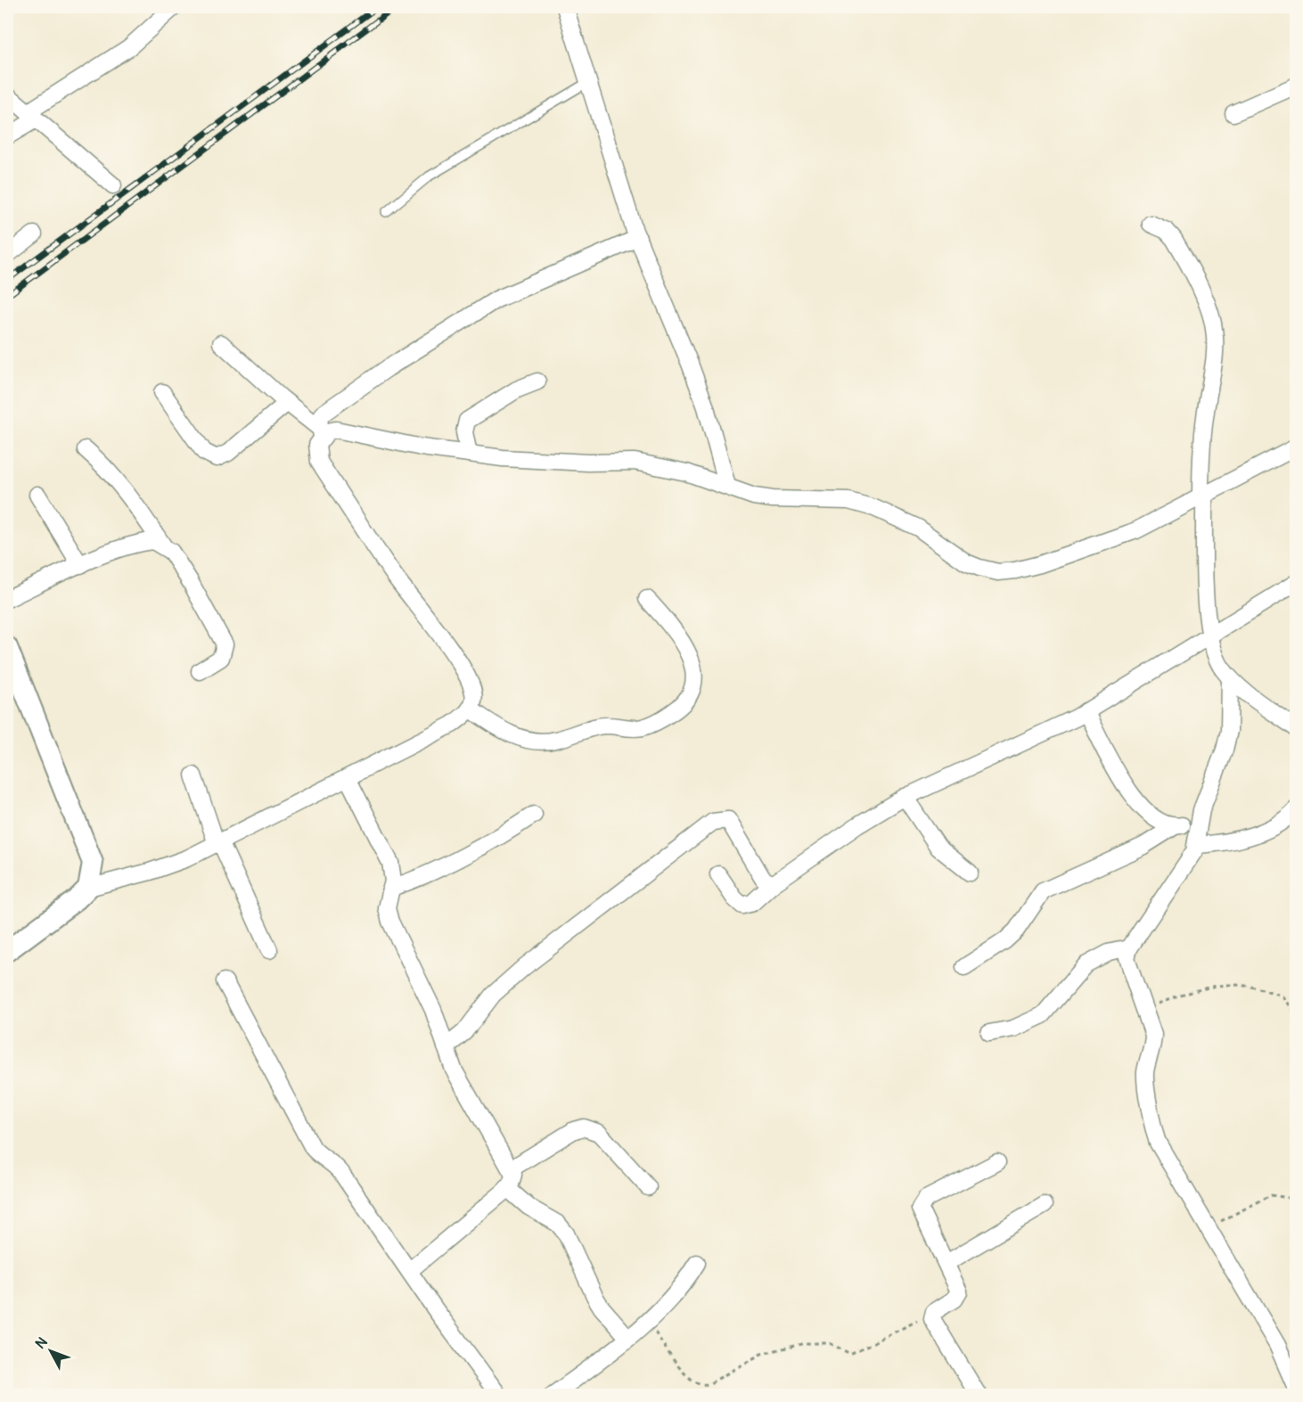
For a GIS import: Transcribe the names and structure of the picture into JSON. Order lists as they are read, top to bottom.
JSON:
{
  "north": "top left"
}
